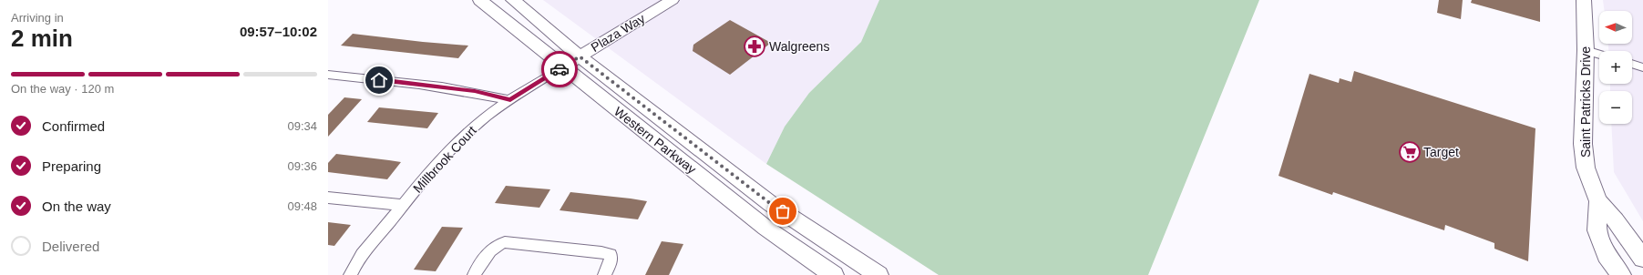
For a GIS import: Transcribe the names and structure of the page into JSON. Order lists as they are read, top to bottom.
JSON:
{
  "streets": {
    "main road": ["Saint Patricks Drive", "Western Parkway"],
    "street": ["Plaza Way", "Millbrook Court"]
  },
  "crossings": [
    ["Plaza Way", "Western Parkway"],
    ["Plaza Way", "Millbrook Court"],
    ["Western Parkway", "Millbrook Court"]
  ],
  "places": {
    "pharmacy": ["Walgreens"],
    "supermarket": ["Target"]
  },
  "north": "left",
  "page": {
    "heading": ["2 min", "Arriving in", "09:57–10:02"],
    "map_buttons": ["+", "−"],
    "bar": "On the way · 120 m",
    "list": [
      ["Confirmed", "09:34"],
      ["Preparing", "09:36"],
      ["On the way", "09:48"],
      "Delivered"
    ]
  }
}
